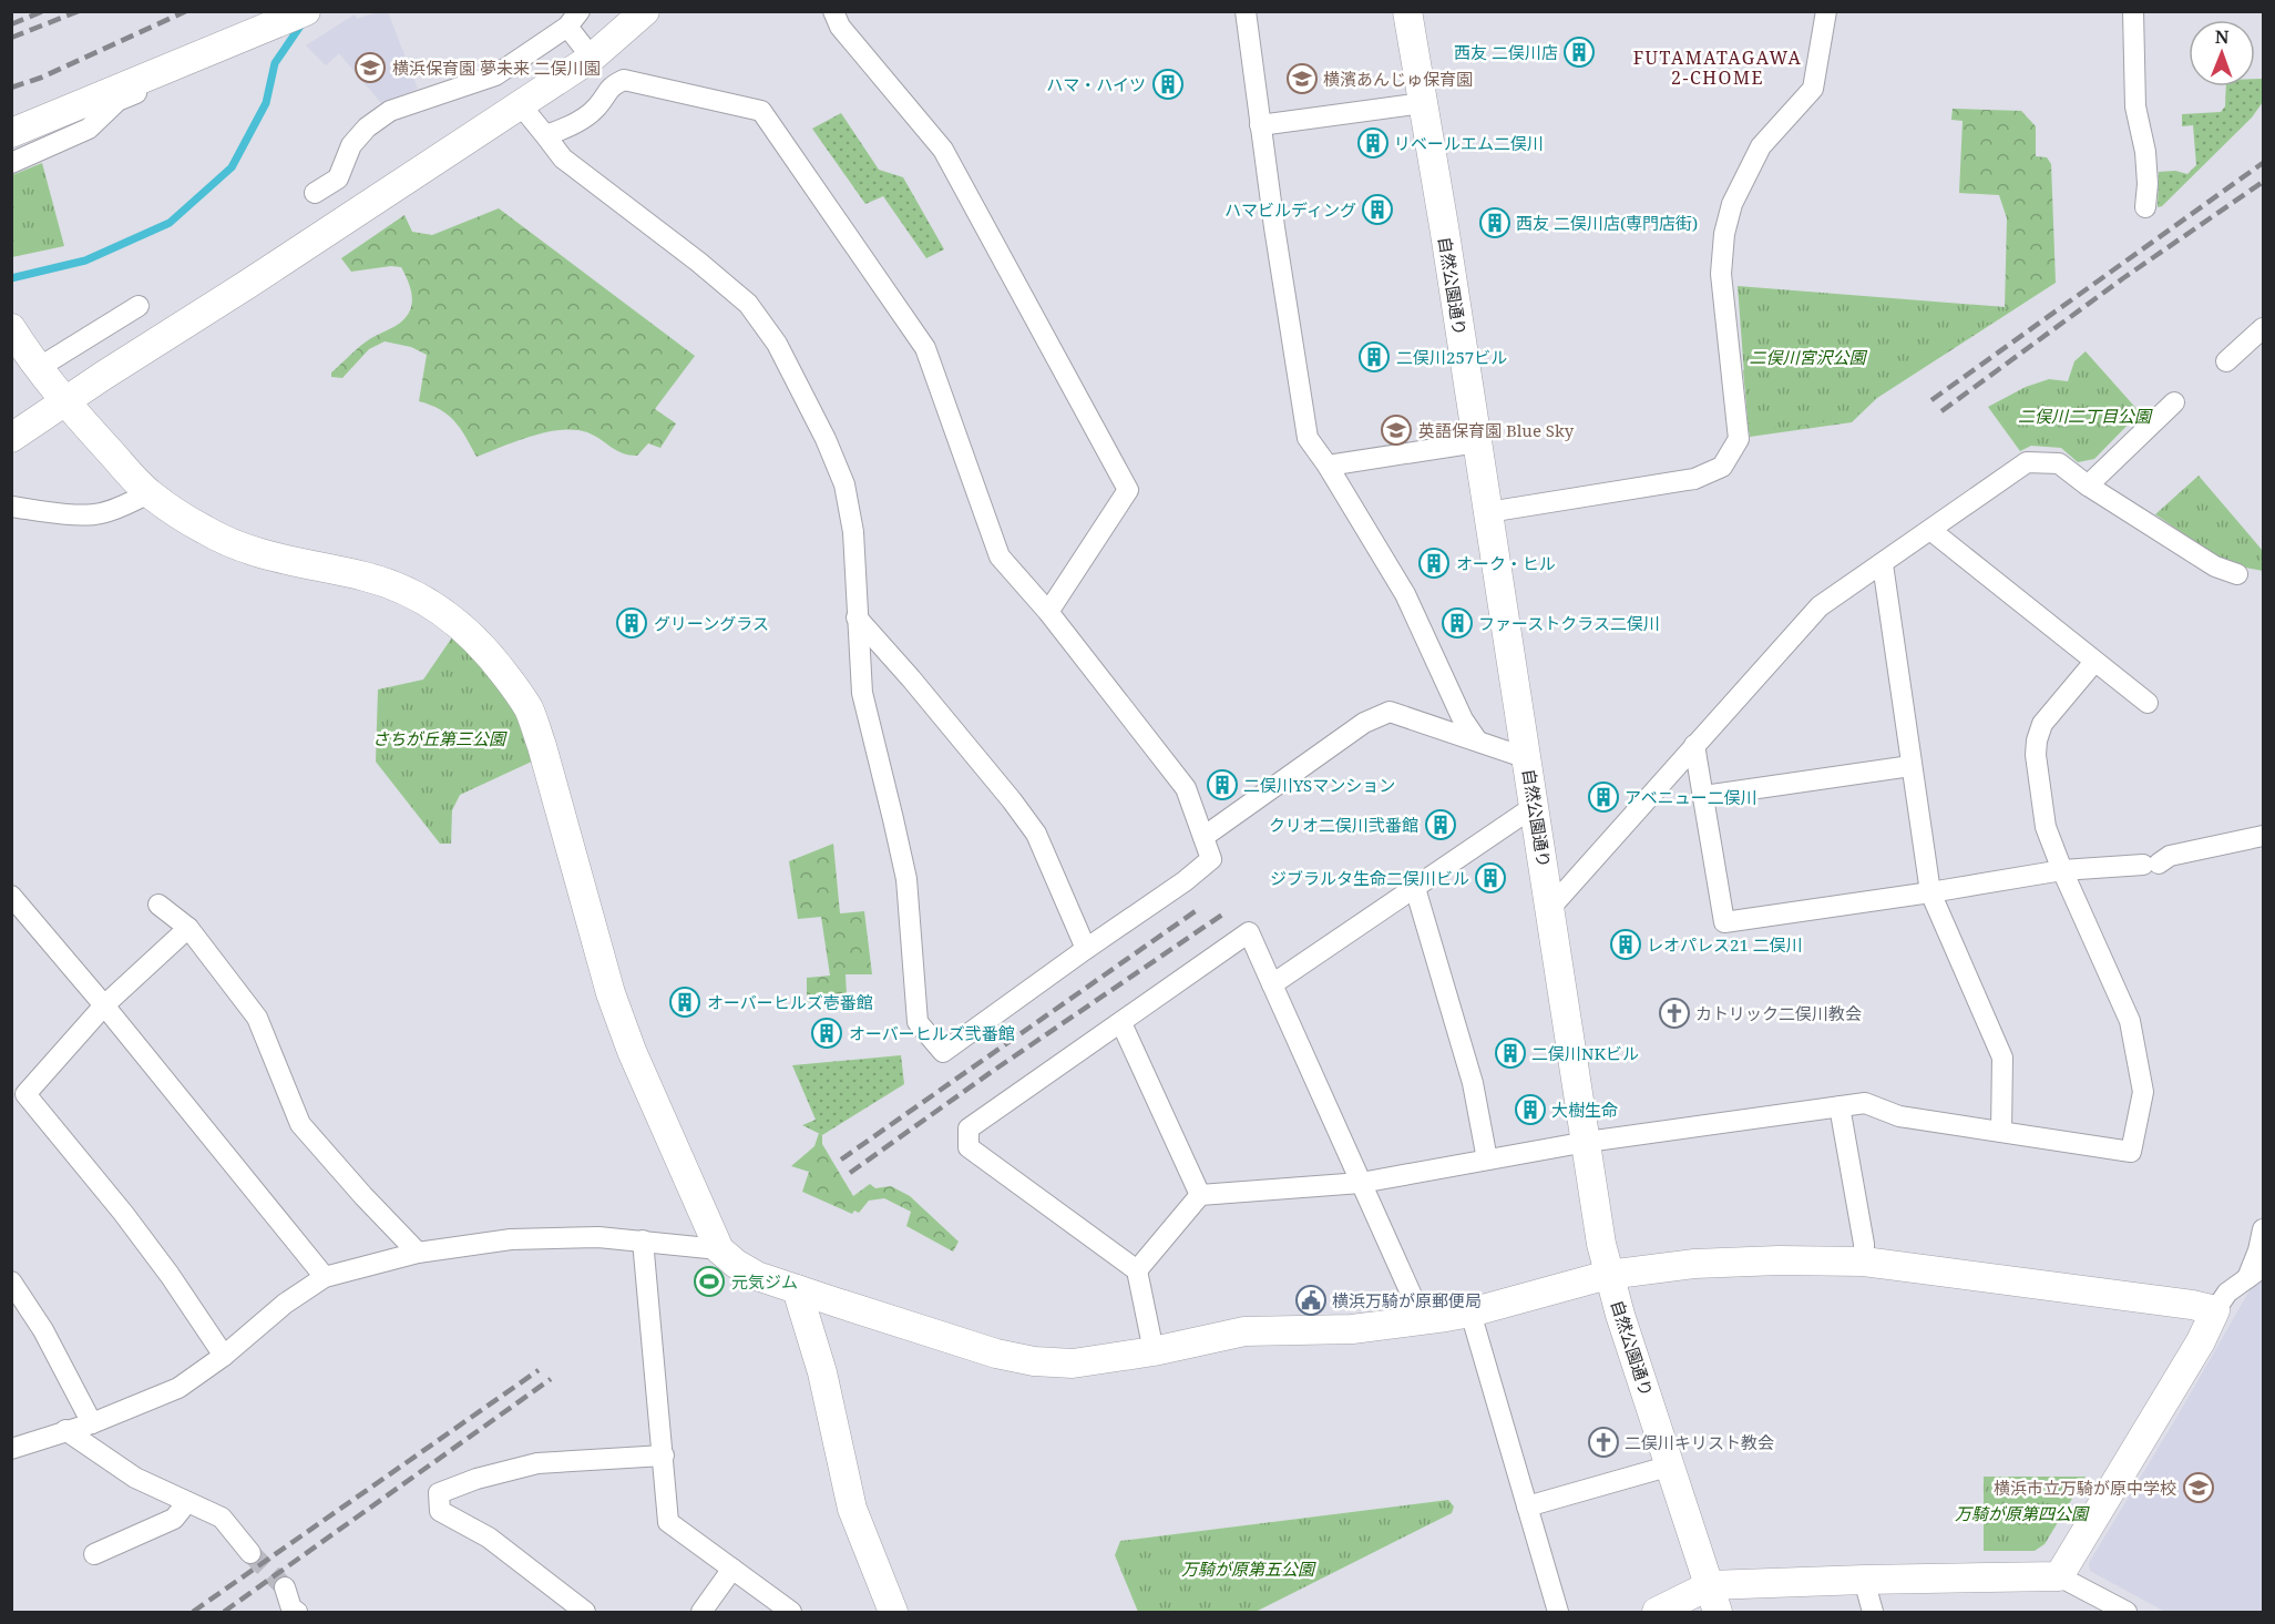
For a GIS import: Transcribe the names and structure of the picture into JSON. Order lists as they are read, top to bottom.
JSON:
{
  "streets": {
    "street": ["自然公園通り"]
  },
  "districts": ["FUTAMATAGAWA 2-CHOME"],
  "parks": [
    "二俣川宮沢公園",
    "二俣川二丁目公園",
    "さちが丘第三公園",
    "万騎が原第四公園",
    "万騎が原第五公園"
  ],
  "places": {
    "building": [
      "西友 二俣川店",
      "ハマ・ハイツ",
      "リベールエム二俣川",
      "ハマビルディング",
      "西友 二俣川店(専門店街)",
      "二俣川257ビル",
      "オーク・ヒル",
      "グリーングラス",
      "ファーストクラス二俣川",
      "二俣川YSマンション",
      "アベニュー二俣川",
      "クリオ二俣川弐番館",
      "ジブラルタ生命二俣川ビル",
      "レオパレス21 二俣川",
      "オーバーヒルズ壱番館",
      "オーバーヒルズ弐番館",
      "二俣川NKビル",
      "大樹生命"
    ],
    "school or university": [
      "横浜保育園 夢未来 二俣川園",
      "横濱あんじゅ保育園",
      "英語保育園 Blue Sky",
      "横浜市立万騎が原中学校"
    ],
    "church": ["カトリック二俣川教会", "二俣川キリスト教会"],
    "sports": ["元気ジム"],
    "public building": ["横浜万騎が原郵便局"]
  },
  "north": "top"
}
